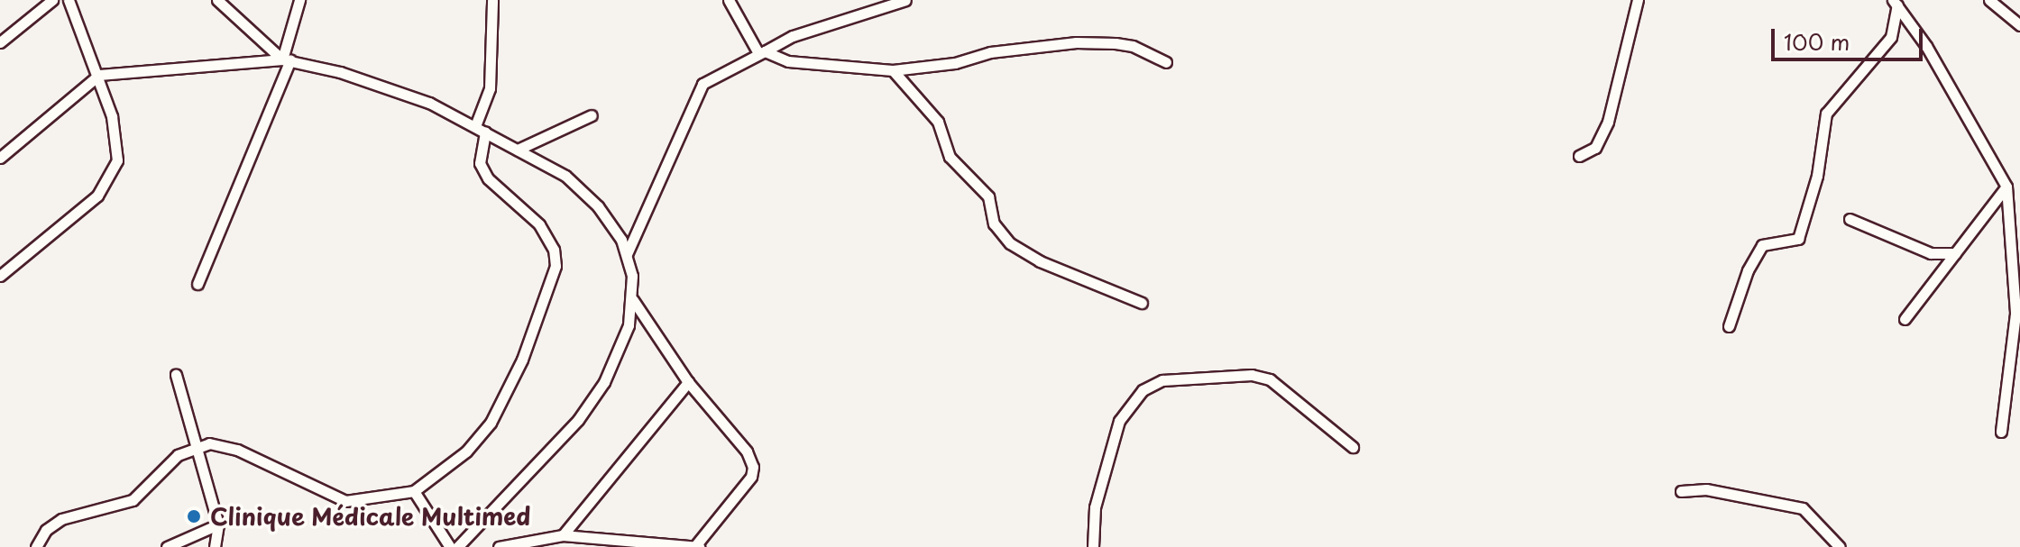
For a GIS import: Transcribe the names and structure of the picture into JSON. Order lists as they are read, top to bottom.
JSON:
{
  "places": ["Clinique Médicale Multimed"],
  "scale_bar": "100 m"
}
